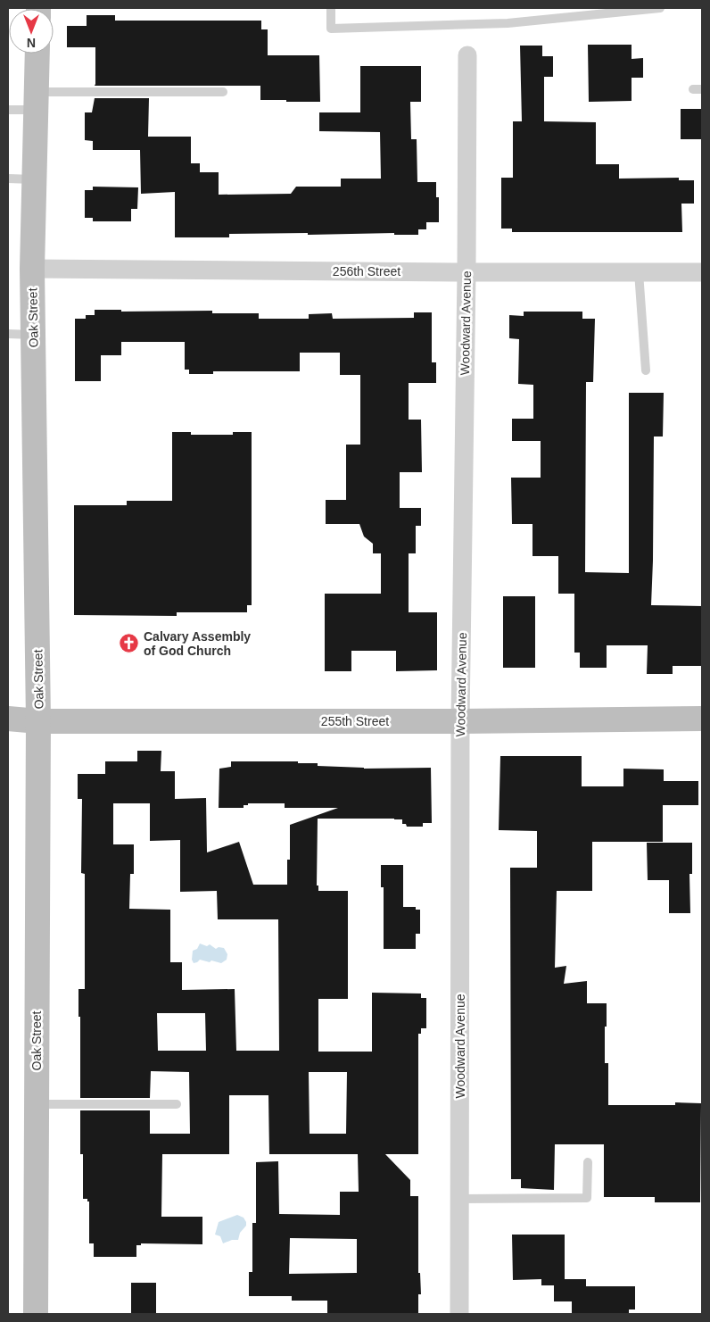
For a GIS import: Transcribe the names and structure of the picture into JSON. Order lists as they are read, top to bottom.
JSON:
{
  "streets": {
    "street": [
      "256th Street",
      "Oak Street",
      "Woodward Avenue",
      "255th Street"
    ]
  },
  "crossings": [
    ["256th Street", "Oak Street"],
    ["256th Street", "Woodward Avenue"],
    ["Oak Street", "255th Street"],
    ["Woodward Avenue", "255th Street"]
  ],
  "places": {
    "church": ["Calvary Assembly of God Church"]
  },
  "north": "bottom"
}
